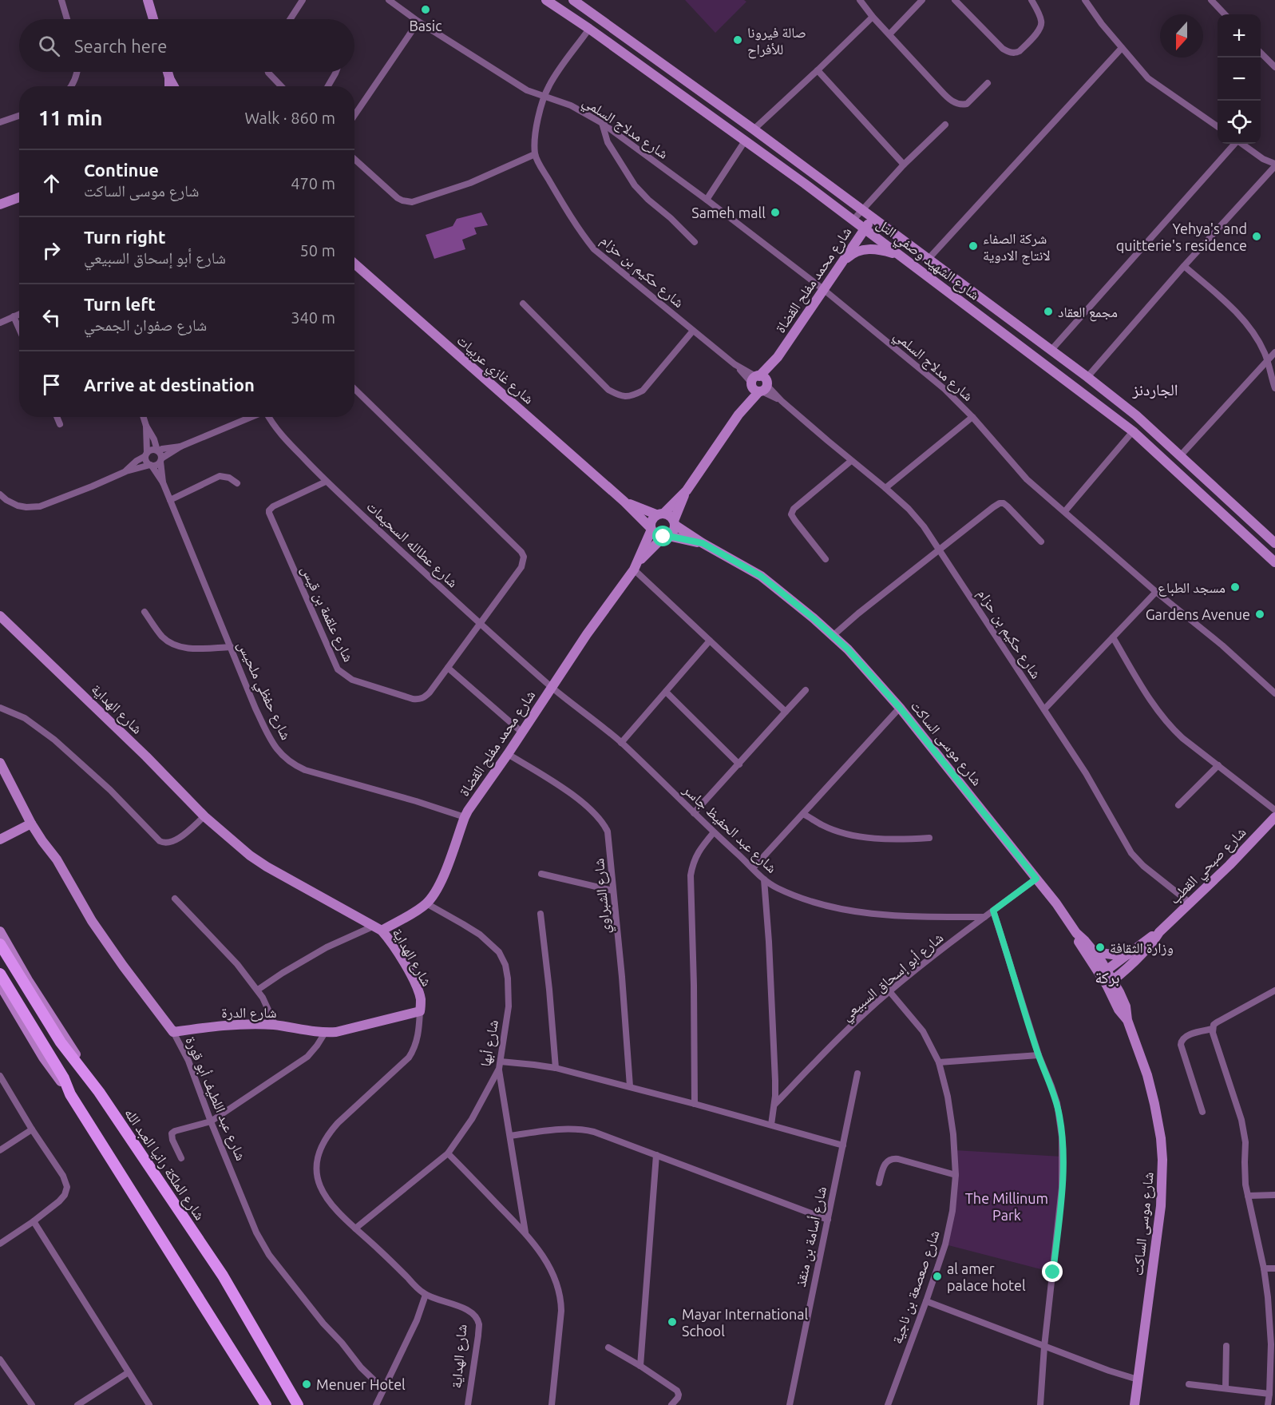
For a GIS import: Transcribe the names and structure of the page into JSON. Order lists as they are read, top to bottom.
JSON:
{
  "streets": {
    "main road": ["شارع الملكة رانيا العبد الله"],
    "street": [
      "شارع مدلاج السلمي",
      "شارع الشهيد وصفي التل",
      "شارع حكيم بن حزام",
      "شارع محمد مفلح القضاة",
      "شارع غازي عربيات",
      "شارع عطالله السحيمات",
      "شارع علقمة بن قيس",
      "شارع حفظي ملحيس",
      "شارع الهداية",
      "شارع موسى الساكت",
      "شارع عبد الحفيظ جاسر",
      "شارع صبحي القطب",
      "شارع الشبراوي",
      "شارع أبو إسحاق السبيعي",
      "شارع الدرة",
      "شارع أبها",
      "شارع عبد اللطيف أبو قورة",
      "شارع أسامة بن منقذ",
      "شارع صعصعة بن ناجية"
    ]
  },
  "crossings": [
    ["شارع مدلاج السلمي", "شارع محمد مفلح القضاة"],
    ["شارع الشهيد وصفي التل", "شارع محمد مفلح القضاة"],
    ["شارع حكيم بن حزام", "شارع محمد مفلح القضاة"],
    ["شارع حكيم بن حزام", "شارع صبحي القطب"],
    ["شارع محمد مفلح القضاة", "شارع غازي عربيات"],
    ["شارع محمد مفلح القضاة", "شارع عطالله السحيمات"],
    ["شارع محمد مفلح القضاة", "شارع حفظي ملحيس"],
    ["شارع محمد مفلح القضاة", "شارع الهداية"],
    ["شارع محمد مفلح القضاة", "شارع موسى الساكت"],
    ["شارع محمد مفلح القضاة", "شارع عبد الحفيظ جاسر"],
    ["شارع محمد مفلح القضاة", "شارع الشبراوي"],
    ["شارع محمد مفلح القضاة", "شارع أبها"],
    ["شارع غازي عربيات", "شارع موسى الساكت"],
    ["شارع عطالله السحيمات", "شارع علقمة بن قيس"],
    ["شارع عطالله السحيمات", "شارع عبد الحفيظ جاسر"],
    ["شارع الهداية", "شارع الدرة"],
    ["شارع الهداية", "شارع أبها"],
    ["شارع موسى الساكت", "شارع صبحي القطب"],
    ["شارع موسى الساكت", "شارع أبو إسحاق السبيعي"],
    ["شارع عبد الحفيظ جاسر", "شارع أبو إسحاق السبيعي"],
    ["شارع أبو إسحاق السبيعي", "شارع صعصعة بن ناجية"],
    ["شارع الدرة", "شارع عبد اللطيف أبو قورة"]
  ],
  "districts": ["الجاردنز", "بركة"],
  "parks": ["The Millinum Park"],
  "places": [
    "Basic",
    "صالة فيرونا للأفراح",
    "Sameh mall",
    "Yehya's and quitterie's residence",
    "شركة الصفاء لانتاج الادوية",
    "مجمع العقاد",
    "مسجد الطباع",
    "Gardens Avenue",
    "وزارة الثقافة",
    "al amer palace hotel",
    "Mayar International School",
    "Menuer Hotel"
  ],
  "north": "bottom",
  "page": {
    "map_buttons": ["+", "−"],
    "search": "Search here",
    "heading": ["11 min", "Walk · 860 m"],
    "list": [
      ["Continue", "شارع موسى الساكت", "470 m"],
      ["Turn right", "شارع أبو إسحاق السبيعي", "50 m"],
      ["Turn left", "شارع صفوان الجمحي", "340 m"],
      "Arrive at destination"
    ]
  }
}
